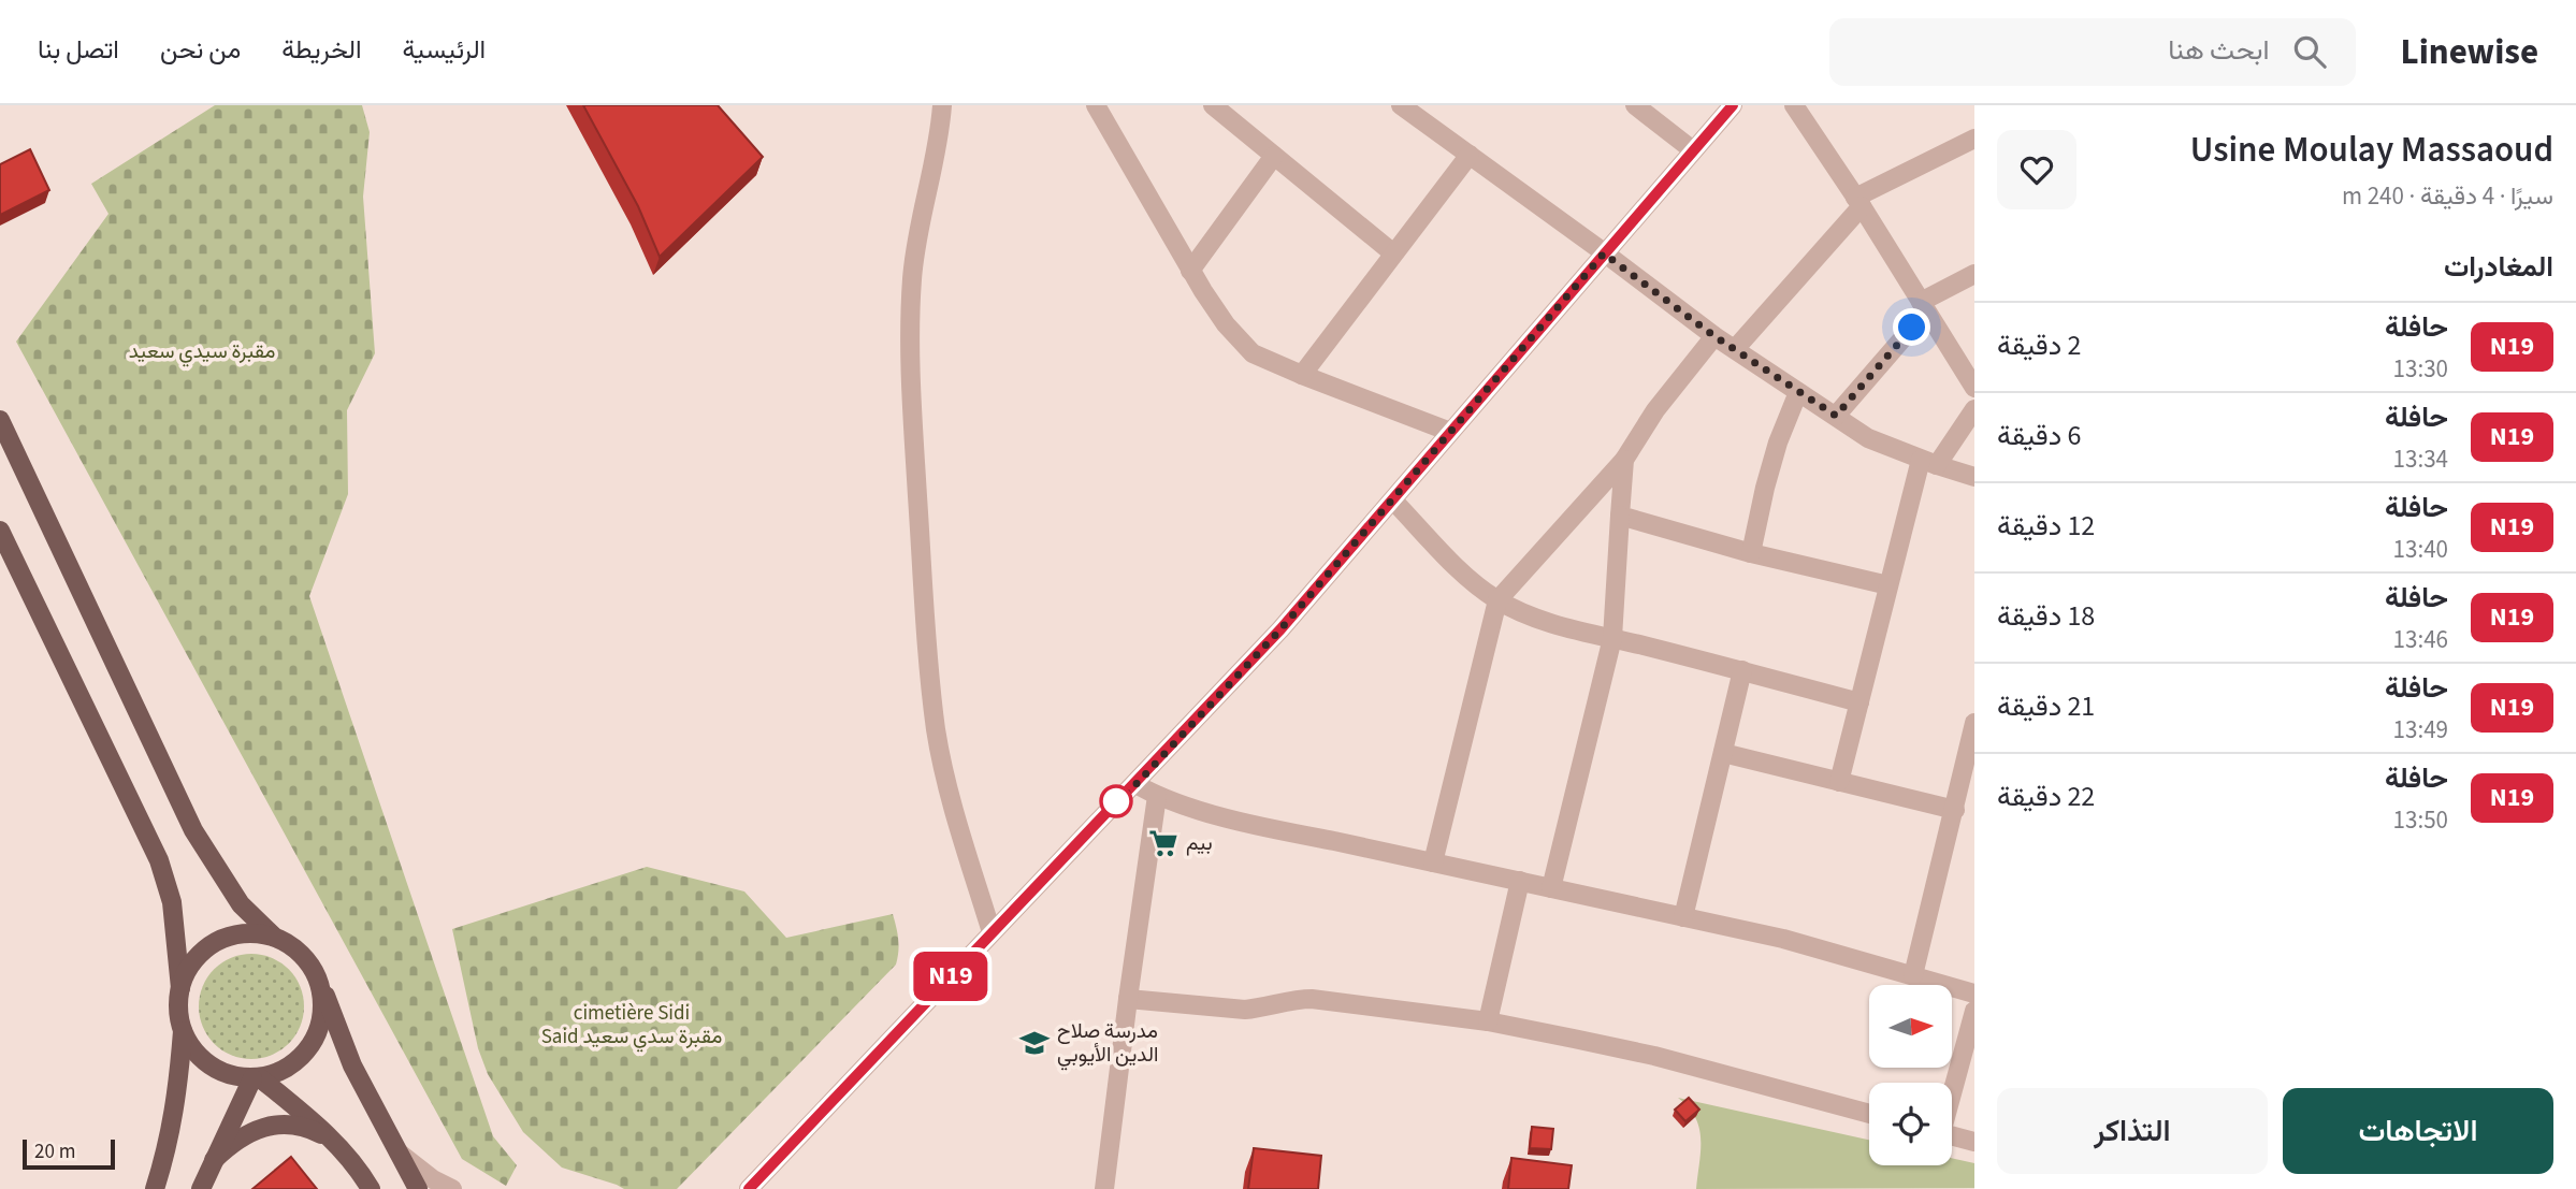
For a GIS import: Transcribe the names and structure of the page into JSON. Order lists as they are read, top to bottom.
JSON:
{
  "parks": ["مقبرة سيدي سعيد", "cimetière Sidi Said مقبرة سدي سعيد"],
  "places": {
    "supermarket": ["بيم"],
    "school or university": ["مدرسة صلاح الدين الأيوبي"]
  },
  "lines": ["bus line N19"],
  "scale_bar": "20 m",
  "north": "right",
  "page": {
    "header": "Linewise",
    "search": "ابحث هنا",
    "nav": [
      "الرئيسية",
      "الخريطة",
      "من نحن",
      "اتصل بنا"
    ],
    "heading": [
      ["Usine Moulay Massaoud", "سيرًا · 4 دقيقة · 240 m"],
      "المغادرات"
    ],
    "on_map": "N19",
    "list": [
      {
        "mark": "N19",
        "name": "حافلة",
        "note": "13:30",
        "value": "2 دقيقة"
      },
      {
        "mark": "N19",
        "name": "حافلة",
        "note": "13:34",
        "value": "6 دقيقة"
      },
      {
        "mark": "N19",
        "name": "حافلة",
        "note": "13:40",
        "value": "12 دقيقة"
      },
      {
        "mark": "N19",
        "name": "حافلة",
        "note": "13:46",
        "value": "18 دقيقة"
      },
      {
        "mark": "N19",
        "name": "حافلة",
        "note": "13:49",
        "value": "21 دقيقة"
      },
      {
        "mark": "N19",
        "name": "حافلة",
        "note": "13:50",
        "value": "22 دقيقة"
      }
    ],
    "buttons": ["الاتجاهات", "التذاكر"],
    "scale": "20 m"
  }
}
